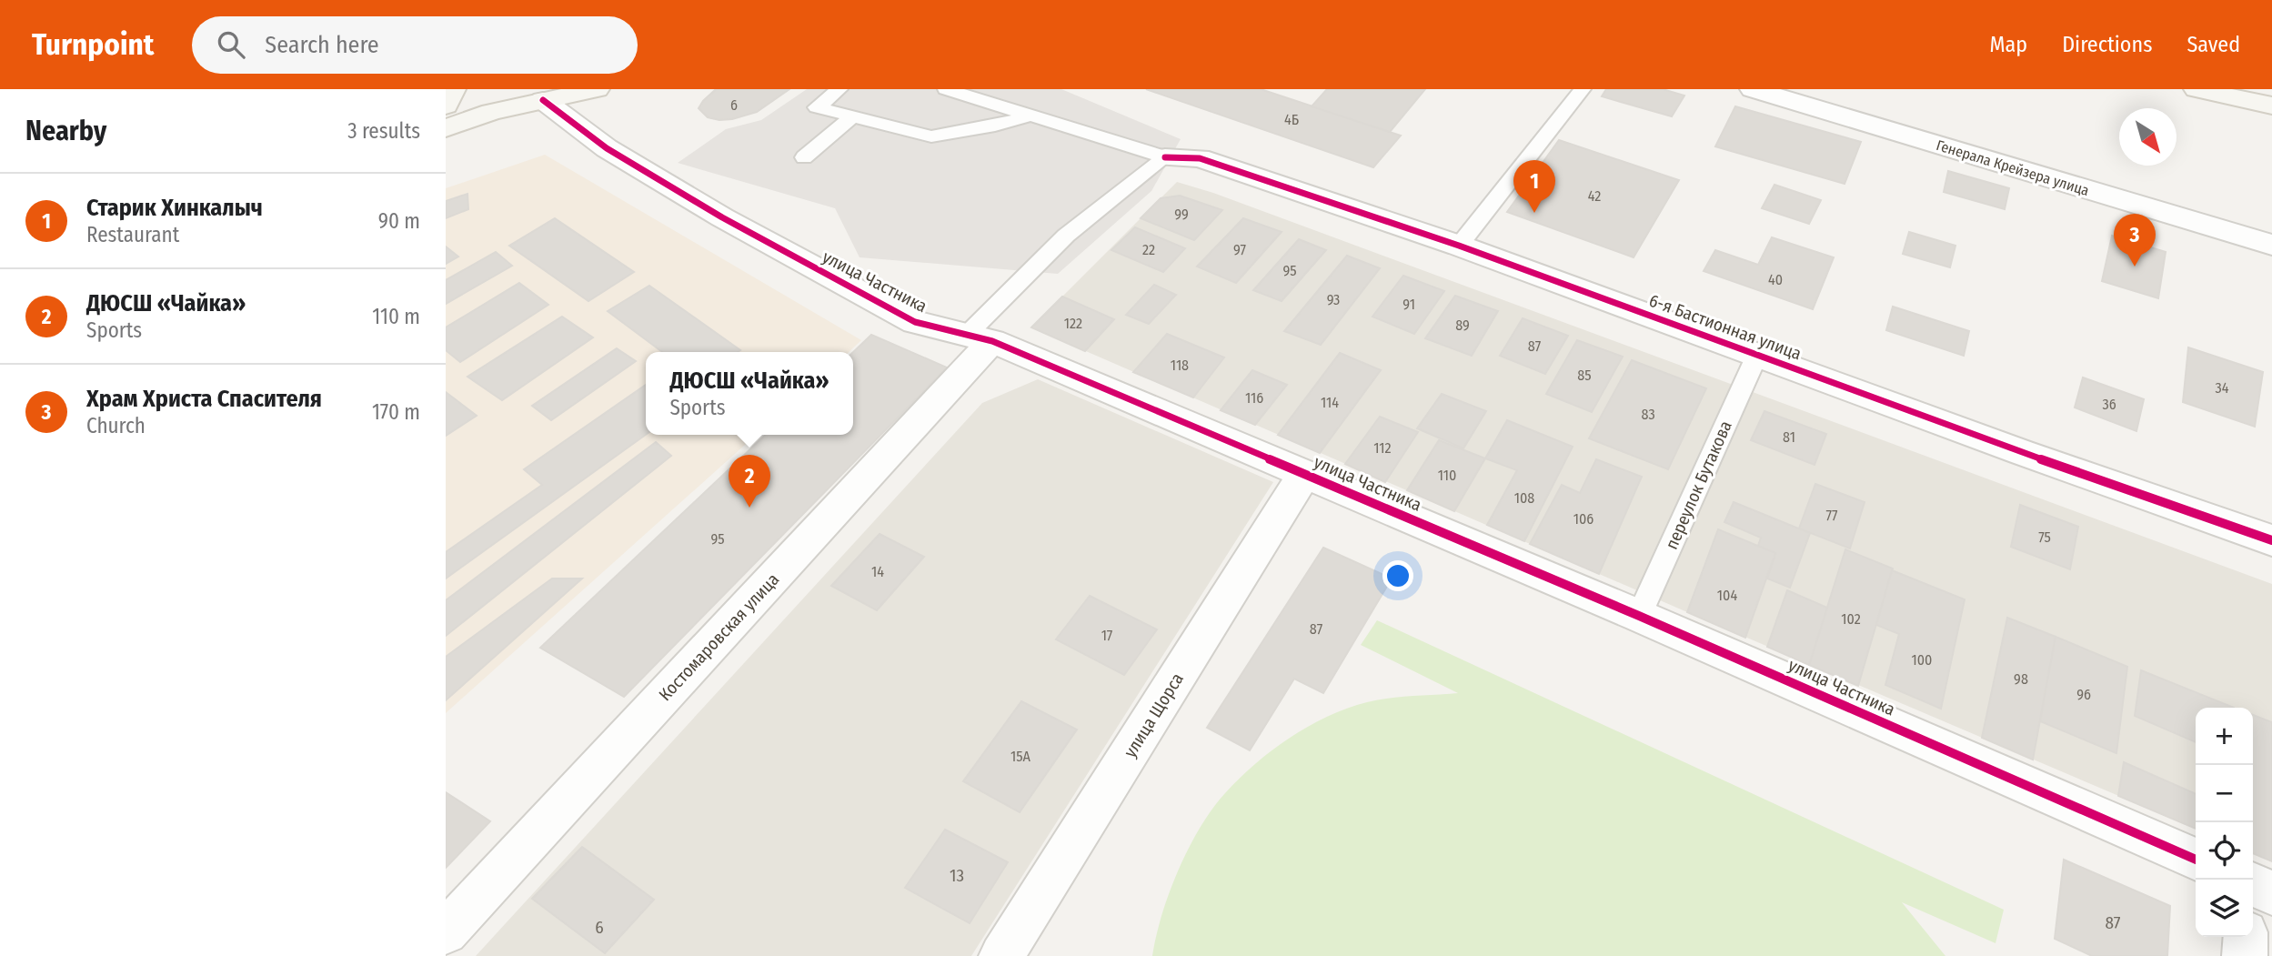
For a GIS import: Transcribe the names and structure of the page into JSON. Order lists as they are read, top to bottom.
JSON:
{
  "streets": {
    "street": [
      "Генерала Крейзера улица",
      "улица Частника",
      "6-я Бастионная улица",
      "Костомаровская улица",
      "улица Щорса"
    ],
    "lane": ["переулок Бутакова"]
  },
  "crossings": [
    ["улица Частника", "переулок Бутакова"],
    ["улица Частника", "Костомаровская улица"],
    ["улица Частника", "улица Щорса"],
    ["6-я Бастионная улица", "переулок Бутакова"]
  ],
  "house_numbers": [
    "6",
    "4Б",
    "42",
    "99",
    "22",
    "97",
    "95",
    "40",
    "93",
    "91",
    "122",
    "89",
    "87",
    "118",
    "85",
    "34",
    "116",
    "114",
    "36",
    "83",
    "81",
    "112",
    "110",
    "108",
    "77",
    "106",
    "75",
    "95",
    "14",
    "104",
    "102",
    "87",
    "17",
    "100",
    "98",
    "96",
    "15А",
    "13",
    "87",
    "6"
  ],
  "north": "bottom right",
  "page": {
    "header": "Turnpoint",
    "search": "Search here",
    "nav": ["Map", "Directions", "Saved"],
    "heading": ["Nearby", "3 results"],
    "pins": ["1", "3", "2"],
    "list": [
      {
        "mark": "1",
        "name": "Старик Хинкалыч",
        "note": "Restaurant",
        "value": "90 m"
      },
      {
        "mark": "2",
        "name": "ДЮСШ «Чайка»",
        "note": "Sports",
        "value": "110 m"
      },
      {
        "mark": "3",
        "name": "Храм Христа Спасителя",
        "note": "Church",
        "value": "170 m"
      }
    ],
    "popup": ["ДЮСШ «Чайка»", "Sports"],
    "map_buttons": ["+", "−"]
  }
}
